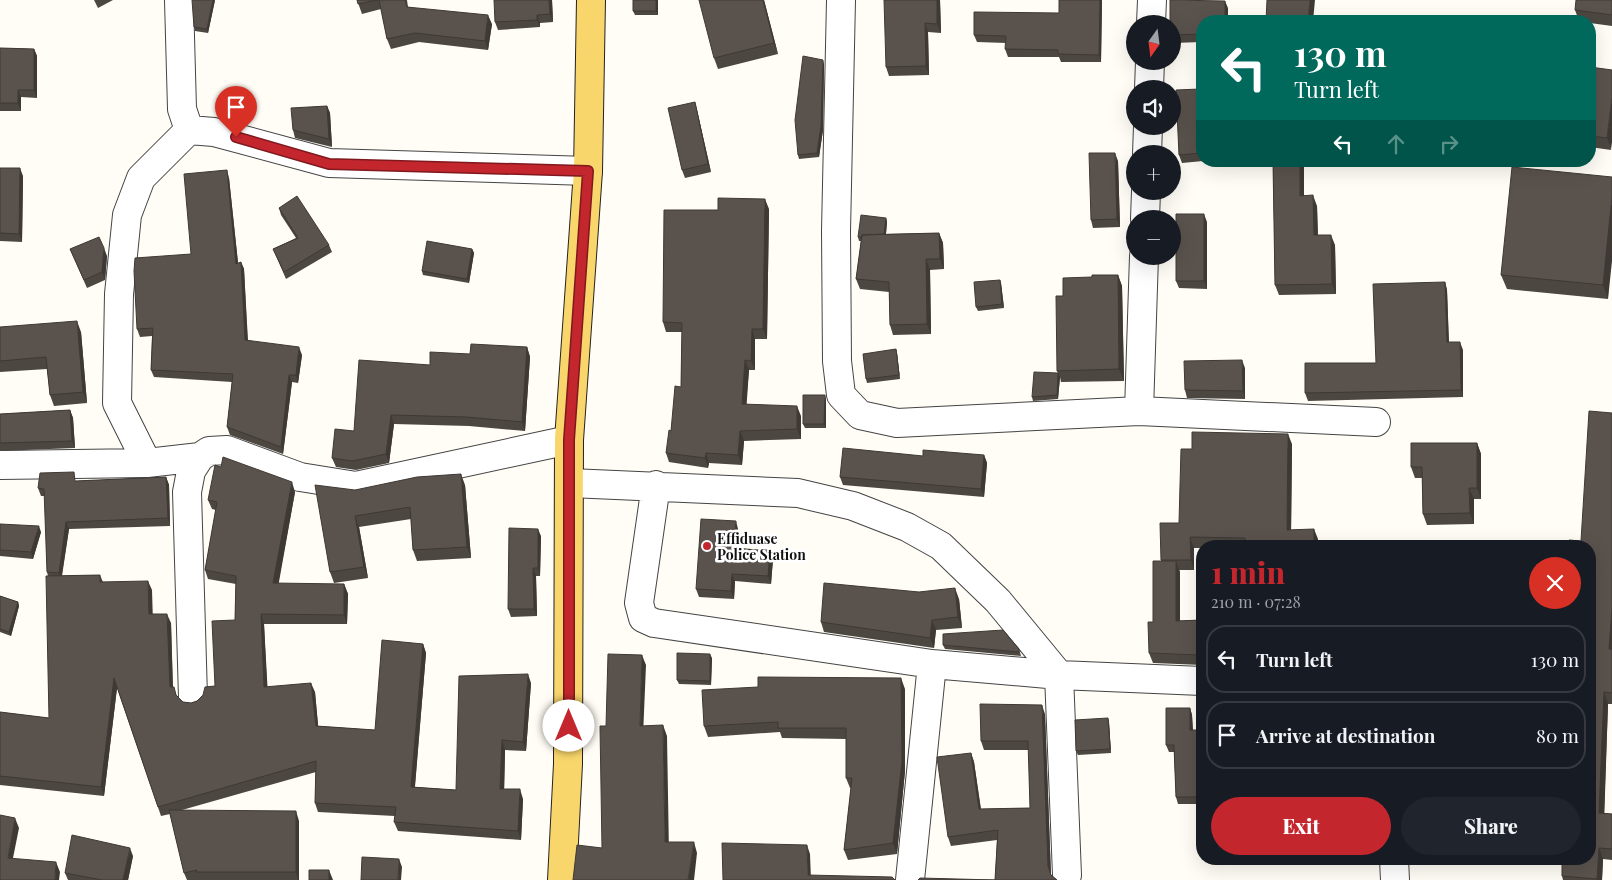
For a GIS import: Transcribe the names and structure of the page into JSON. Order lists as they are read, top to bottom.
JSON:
{
  "places": ["Effiduase Police Station"],
  "north": "bottom",
  "page": {
    "map_buttons": ["+", "−"],
    "turn": ["130 m", "Turn left"],
    "heading": ["1 min", "210 m · 07:28"],
    "list": [
      {
        "name": "Turn left",
        "value": "130 m"
      },
      {
        "name": "Arrive at destination",
        "value": "80 m"
      }
    ],
    "buttons": ["Exit", "Share"]
  }
}
